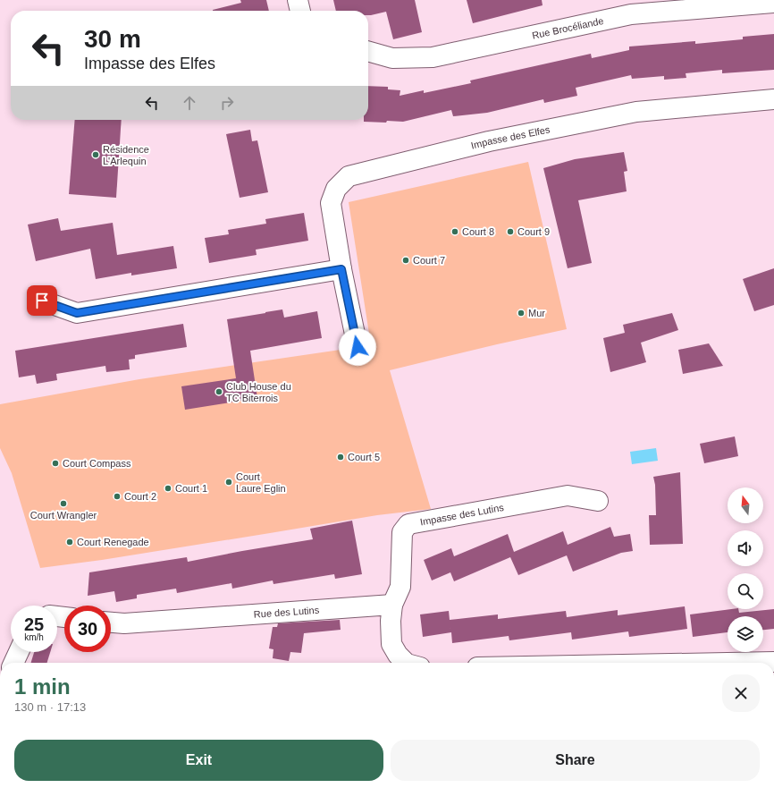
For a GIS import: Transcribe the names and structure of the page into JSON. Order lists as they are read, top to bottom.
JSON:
{
  "streets": {
    "street": [
      "Rue Brocéliande",
      "Impasse des Elfes",
      "Impasse des Lutins",
      "Rue des Lutins"
    ]
  },
  "crossings": [
    ["Impasse des Lutins", "Rue des Lutins"]
  ],
  "places": [
    "Résidence L'Arlequin",
    "Court 8",
    "Court 9",
    "Court 7",
    "Mur",
    "Club House du TC Biterrois",
    "Court 5",
    "Court Compass",
    "Court Laure Eglin",
    "Court 1",
    "Court 2",
    "Court Wrangler",
    "Court Renegade"
  ],
  "north": "top",
  "page": {
    "turn": ["30 m", "Impasse des Elfes"],
    "speed": "25 km/h",
    "limit": "30",
    "heading": ["1 min", "130 m · 17:13"],
    "buttons": ["Exit", "Share"]
  }
}
